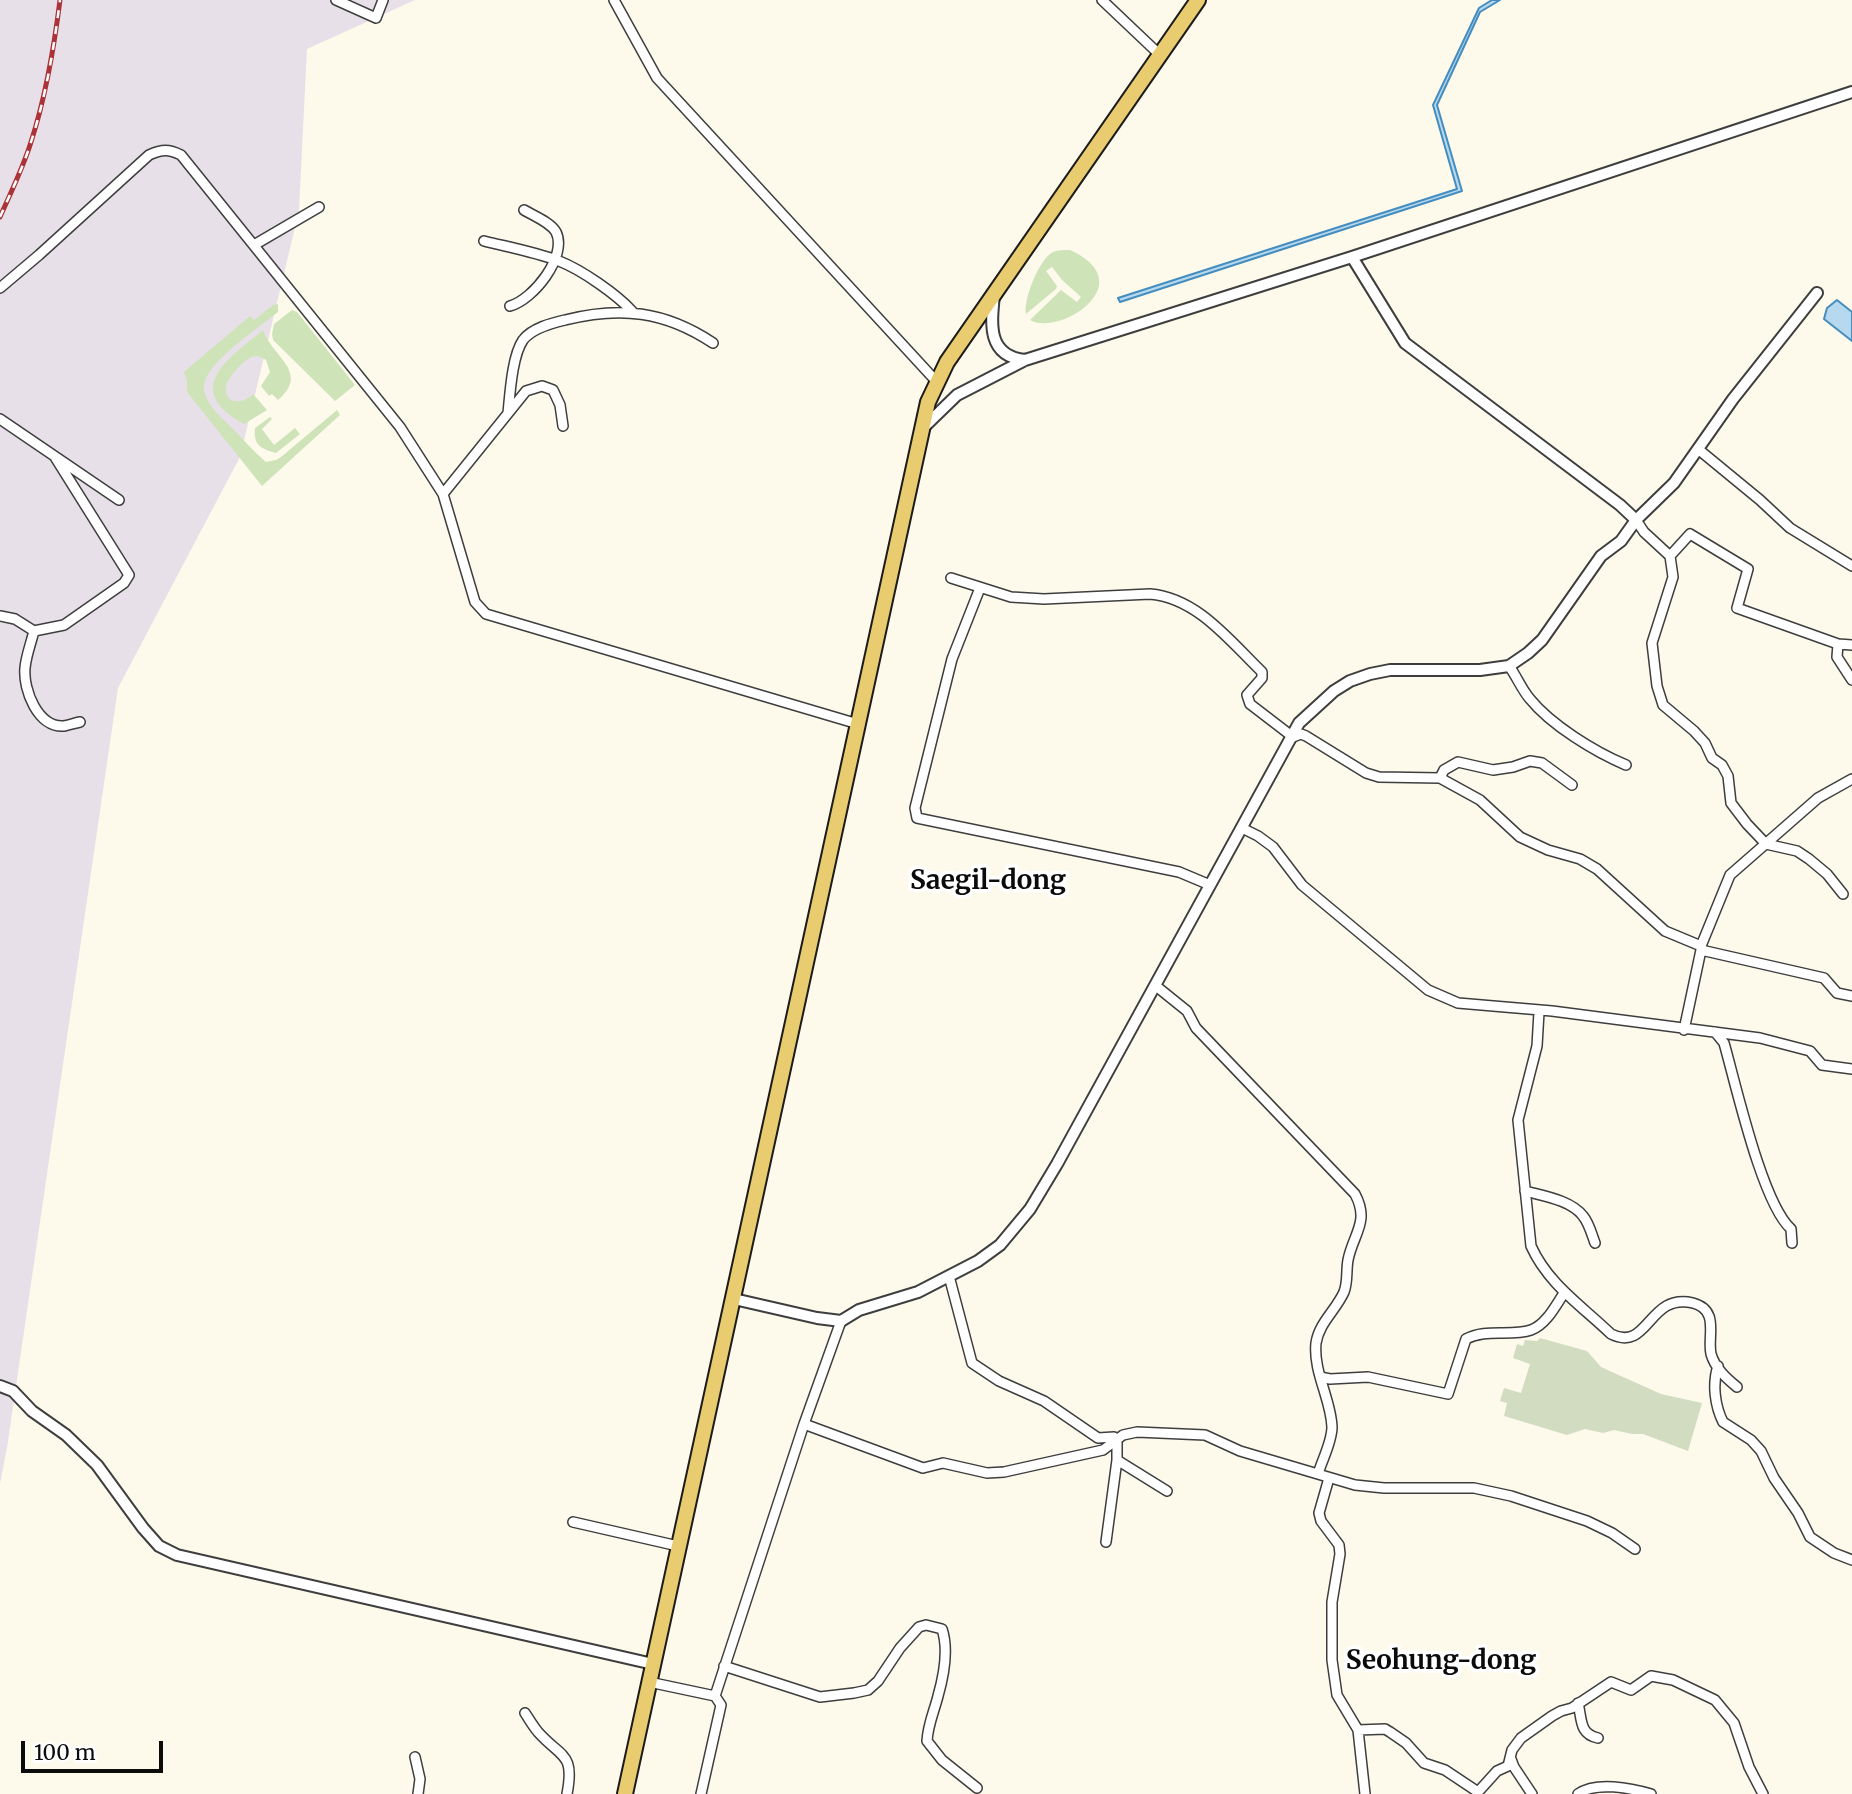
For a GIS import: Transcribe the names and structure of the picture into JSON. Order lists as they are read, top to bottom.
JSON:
{
  "districts": ["Saegil-dong", "Seohung-dong"],
  "scale_bar": "100 m"
}
